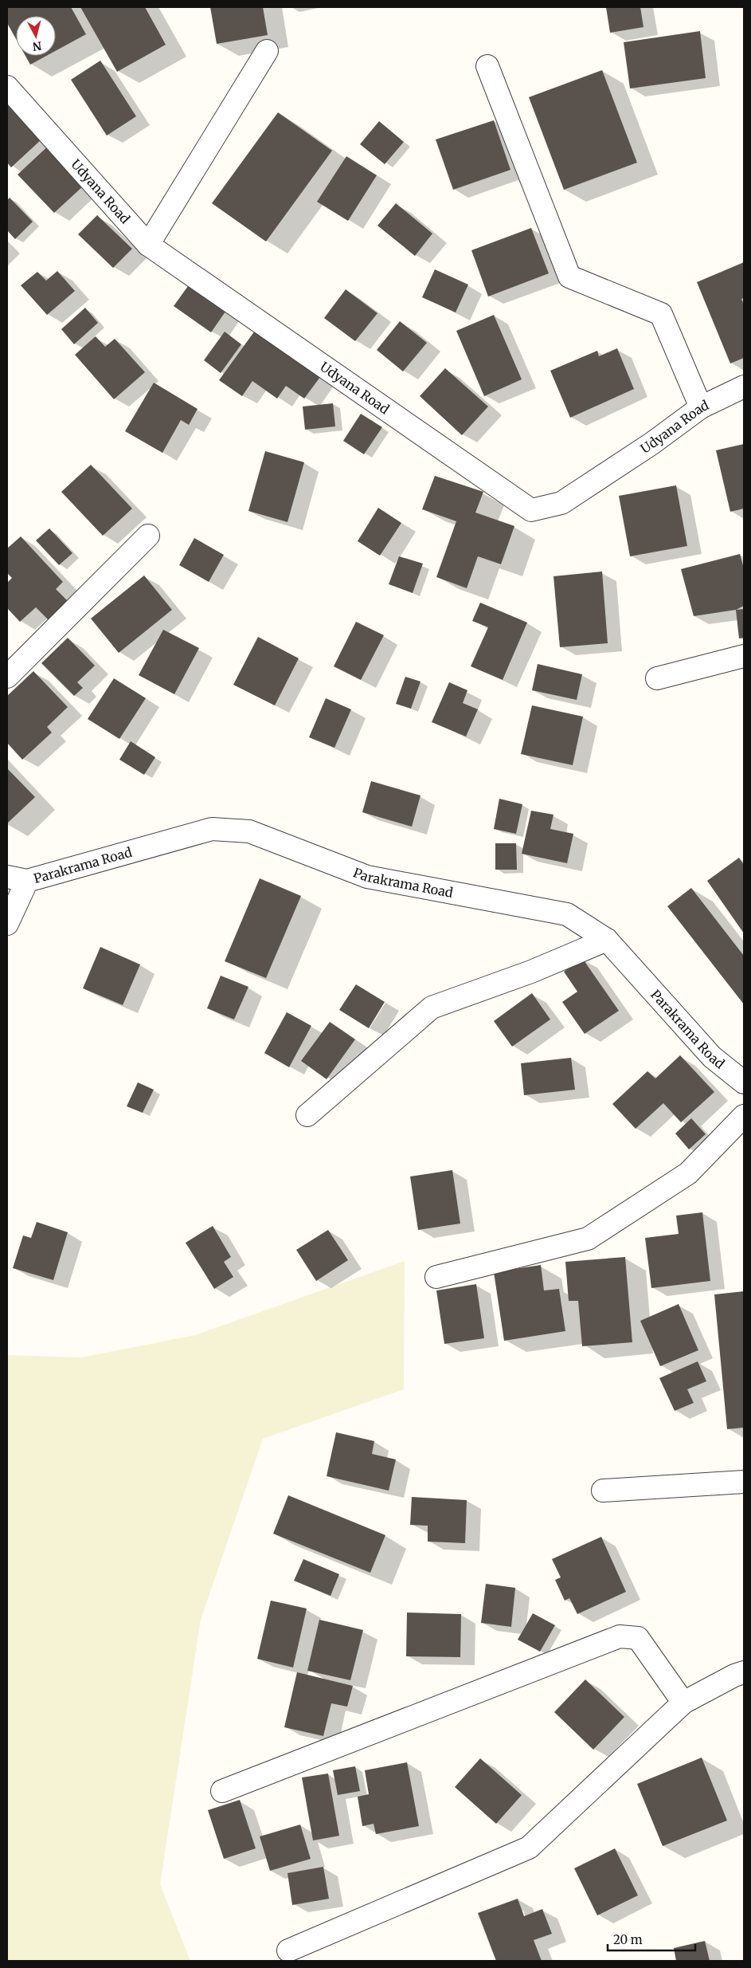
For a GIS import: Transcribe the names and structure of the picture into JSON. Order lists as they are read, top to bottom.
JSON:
{
  "streets": {
    "street": ["Udyana Road", "Parakrama Road"]
  },
  "scale_bar": "20 m",
  "north": "bottom"
}
